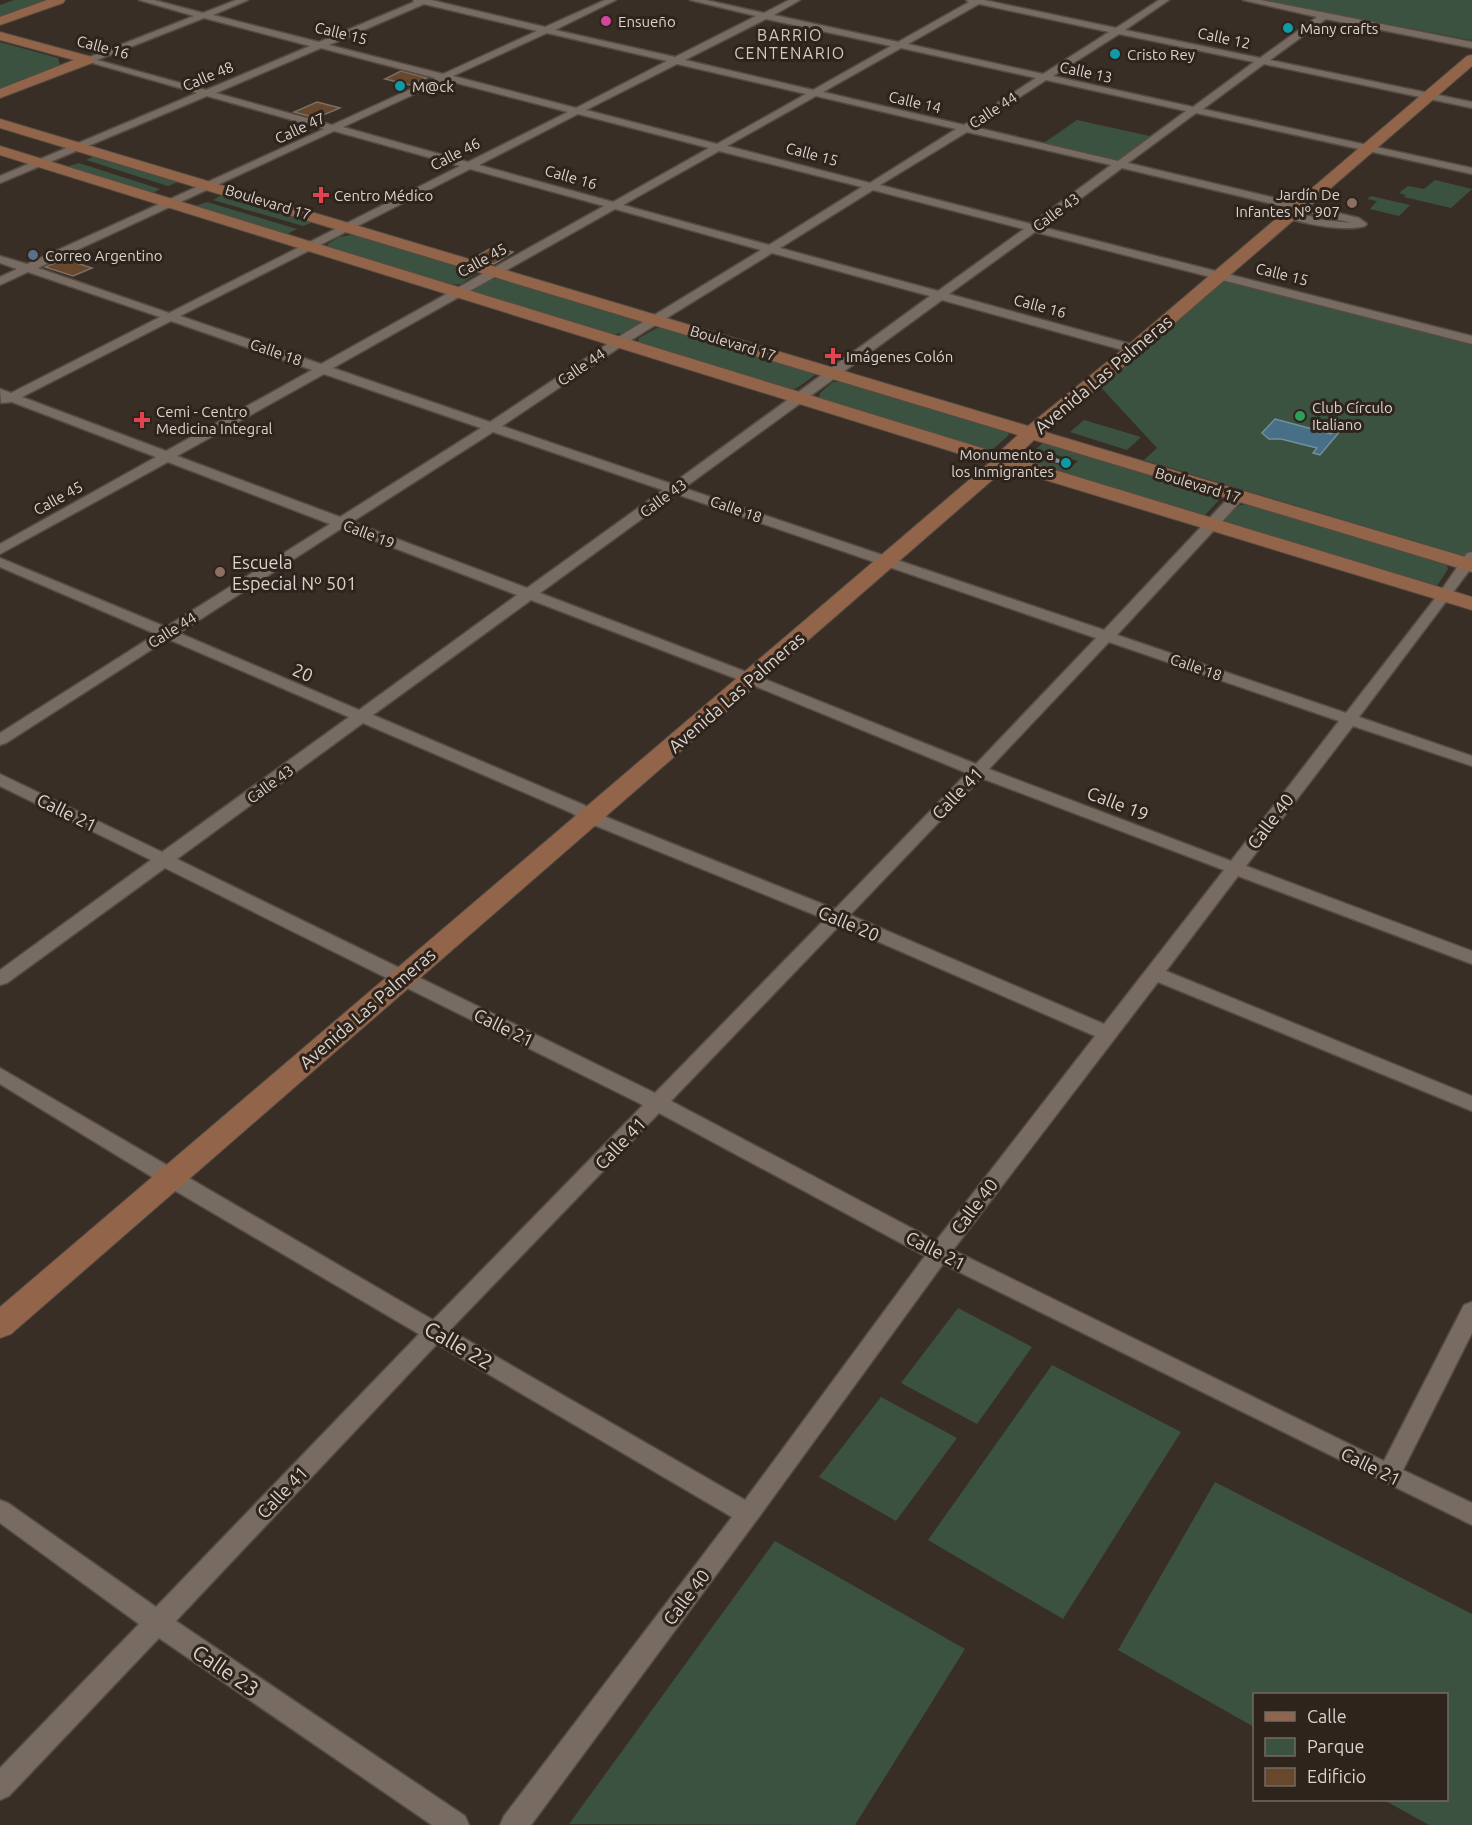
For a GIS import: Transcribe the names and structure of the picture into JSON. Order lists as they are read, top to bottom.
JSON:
{
  "streets": {
    "main road": ["Calle 16", "Boulevard 17", "Avenida Las Palmeras"],
    "street": [
      "Calle 15",
      "Calle 12",
      "Calle 13",
      "Calle 48",
      "Calle 14",
      "Calle 44",
      "Calle 47",
      "Calle 46",
      "Calle 43",
      "Calle 45",
      "Calle 18",
      "Calle 19",
      "20",
      "Calle 41",
      "Calle 21",
      "Calle 40",
      "Calle 20",
      "Calle 22",
      "Calle 23"
    ]
  },
  "crossings": [
    ["Calle 15", "Calle 48"],
    ["Calle 15", "Calle 44"],
    ["Calle 15", "Calle 47"],
    ["Calle 15", "Calle 46"],
    ["Calle 15", "Calle 43"],
    ["Calle 15", "Calle 45"],
    ["Calle 15", "Avenida Las Palmeras"],
    ["Calle 12", "Calle 44"],
    ["Calle 12", "Calle 43"],
    ["Calle 12", "Calle 45"],
    ["Calle 12", "Avenida Las Palmeras"],
    ["Calle 16", "Calle 48"],
    ["Calle 16", "Calle 44"],
    ["Calle 16", "Calle 47"],
    ["Calle 16", "Calle 46"],
    ["Calle 16", "Calle 43"],
    ["Calle 16", "Calle 45"],
    ["Calle 16", "Avenida Las Palmeras"],
    ["Calle 13", "Calle 44"],
    ["Calle 13", "Calle 46"],
    ["Calle 13", "Calle 43"],
    ["Calle 13", "Calle 45"],
    ["Calle 13", "Avenida Las Palmeras"],
    ["Calle 48", "Calle 14"],
    ["Calle 48", "Boulevard 17"],
    ["Calle 14", "Calle 44"],
    ["Calle 14", "Calle 47"],
    ["Calle 14", "Calle 46"],
    ["Calle 14", "Calle 43"],
    ["Calle 14", "Calle 45"],
    ["Calle 14", "Avenida Las Palmeras"],
    ["Calle 44", "Boulevard 17"],
    ["Calle 44", "Calle 18"],
    ["Calle 44", "Calle 19"],
    ["Calle 44", "20"],
    ["Calle 47", "Boulevard 17"],
    ["Calle 47", "Calle 18"],
    ["Calle 46", "Boulevard 17"],
    ["Calle 46", "Calle 18"],
    ["Calle 46", "Calle 19"],
    ["Boulevard 17", "Calle 43"],
    ["Boulevard 17", "Calle 45"],
    ["Boulevard 17", "Avenida Las Palmeras"],
    ["Boulevard 17", "Calle 41"],
    ["Boulevard 17", "Calle 40"],
    ["Calle 43", "Calle 18"],
    ["Calle 43", "Calle 19"],
    ["Calle 43", "20"],
    ["Calle 43", "Calle 21"],
    ["Calle 45", "Calle 18"],
    ["Calle 45", "Calle 19"],
    ["Calle 18", "Avenida Las Palmeras"],
    ["Calle 18", "Calle 41"],
    ["Calle 18", "Calle 40"],
    ["Avenida Las Palmeras", "Calle 19"],
    ["Avenida Las Palmeras", "20"],
    ["Avenida Las Palmeras", "Calle 21"],
    ["Avenida Las Palmeras", "Calle 20"],
    ["Avenida Las Palmeras", "Calle 22"],
    ["Calle 19", "Calle 41"],
    ["Calle 19", "Calle 40"],
    ["20", "Calle 20"],
    ["Calle 41", "Calle 21"],
    ["Calle 41", "Calle 20"],
    ["Calle 41", "Calle 22"],
    ["Calle 41", "Calle 23"],
    ["Calle 21", "Calle 40"],
    ["Calle 40", "Calle 20"],
    ["Calle 40", "Calle 22"]
  ],
  "districts": ["BARRIO CENTENARIO"],
  "places": {
    "other": [
      "Ensueño",
      "Many crafts",
      "Cristo Rey",
      "M@ck",
      "Jardín De Infantes Nº 907",
      "Correo Argentino",
      "Club Círculo Italiano",
      "Monumento a los Inmigrantes",
      "Escuela Especial Nº 501"
    ],
    "health": ["Centro Médico", "Imágenes Colón", "Cemi - Centro Medicina Integral"]
  },
  "legend": ["Calle", "Parque", "Edificio"]
}
